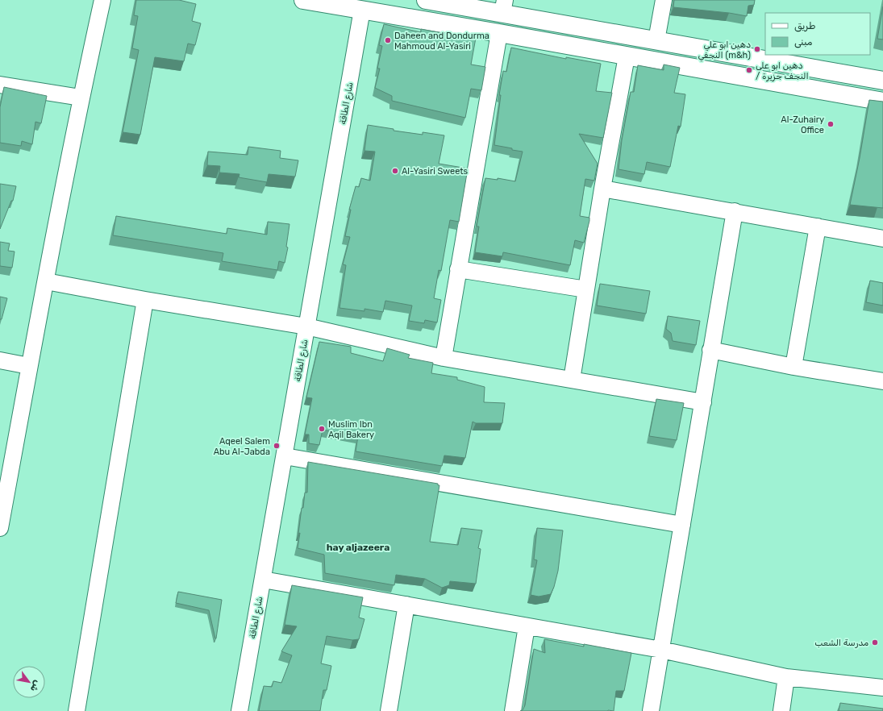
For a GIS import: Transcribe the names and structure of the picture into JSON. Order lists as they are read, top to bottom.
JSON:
{
  "streets": {
    "street": ["شارع الطاقة"]
  },
  "districts": ["hay aljazeera"],
  "places": [
    "Daheen and Dondurma Mahmoud Al-Yasiri",
    "دهين ابو علي النجفي (m&h)",
    "دهين ابو علي / النجف جزيرة",
    "Al-Zuhairy Office",
    "Al-Yasiri Sweets",
    "Muslim Ibn Aqil Bakery",
    "Aqeel Salem Abu Al-Jabda",
    "مدرسة الشعب"
  ],
  "legend": ["طريق", "مبنى"],
  "north": "bottom right"
}
